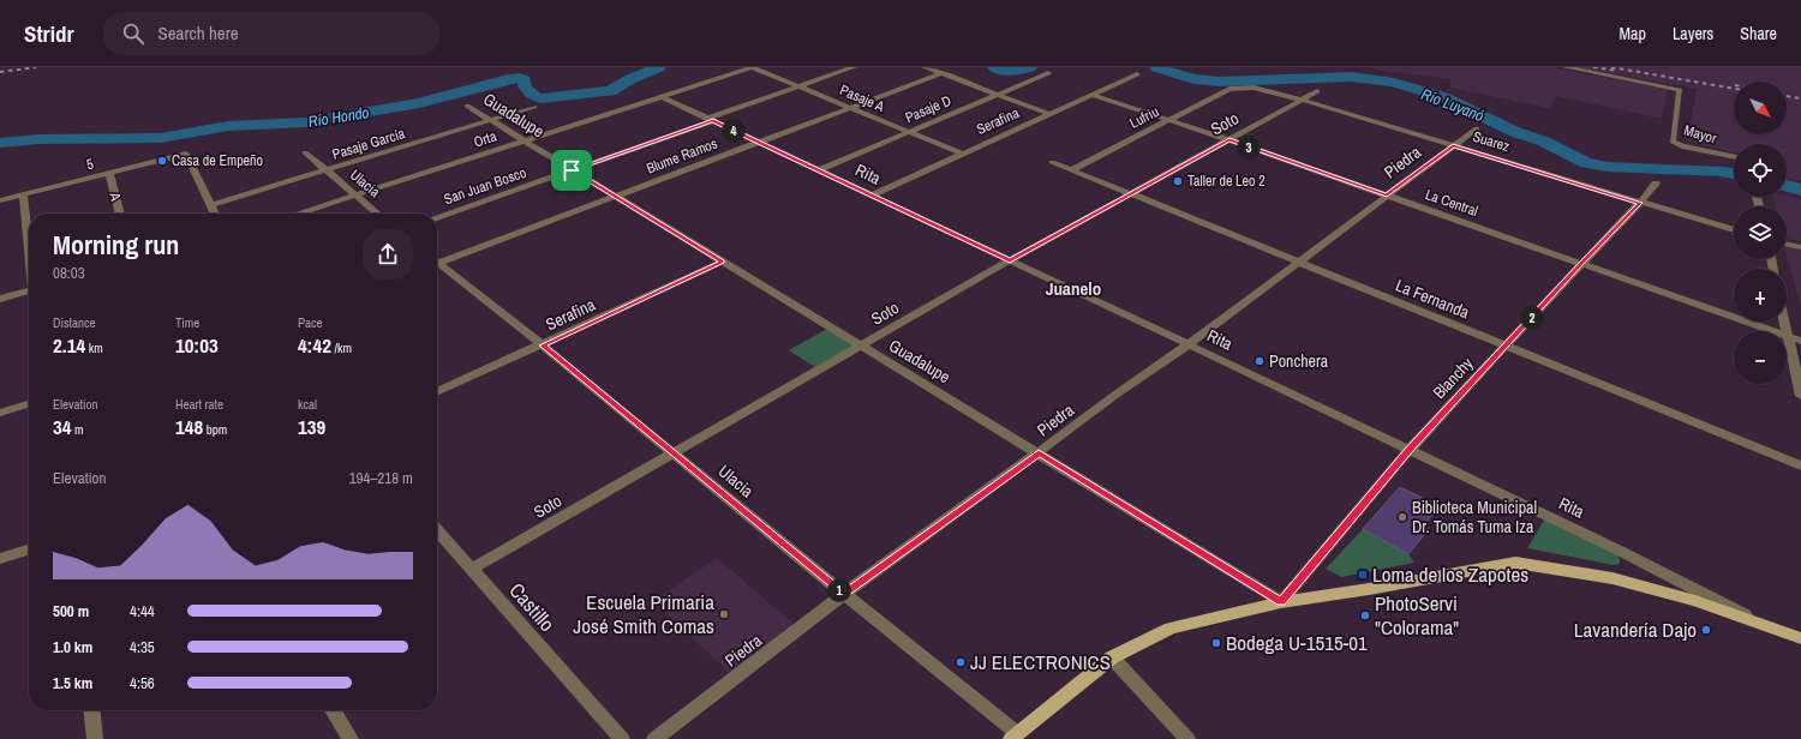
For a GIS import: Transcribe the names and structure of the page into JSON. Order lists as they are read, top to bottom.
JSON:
{
  "streets": {
    "street": [
      "Pasaje A",
      "Pasaje D",
      "Guadalupe",
      "Lufriu",
      "Serafina",
      "Soto",
      "Mayor",
      "Orta",
      "Suarez",
      "Pasaje García",
      "Blume Ramos",
      "Piedra",
      "5",
      "Rita",
      "Ulacia",
      "San Juan Bosco",
      "A",
      "La Central",
      "La Fernanda",
      "Blanchy",
      "Castillo"
    ]
  },
  "crossings": [
    ["Pasaje A", "Pasaje D"],
    ["Pasaje A", "Serafina"],
    ["Pasaje A", "Orta"],
    ["Pasaje A", "Blume Ramos"],
    ["Pasaje A", "San Juan Bosco"],
    ["Pasaje D", "Rita"],
    ["Guadalupe", "Serafina"],
    ["Guadalupe", "Soto"],
    ["Guadalupe", "Orta"],
    ["Guadalupe", "Pasaje García"],
    ["Guadalupe", "Blume Ramos"],
    ["Guadalupe", "Piedra"],
    ["Guadalupe", "San Juan Bosco"],
    ["Guadalupe", "Blanchy"],
    ["Lufriu", "Suarez"],
    ["Lufriu", "La Central"],
    ["Lufriu", "La Fernanda"],
    ["Serafina", "Rita"],
    ["Serafina", "Ulacia"],
    ["Serafina", "La Central"],
    ["Soto", "Suarez"],
    ["Soto", "Rita"],
    ["Soto", "Ulacia"],
    ["Soto", "La Central"],
    ["Soto", "La Fernanda"],
    ["Soto", "Castillo"],
    ["Orta", "Rita"],
    ["Orta", "Ulacia"],
    ["Suarez", "Piedra"],
    ["Suarez", "Blanchy"],
    ["Pasaje García", "5"],
    ["Pasaje García", "Ulacia"],
    ["Blume Ramos", "Rita"],
    ["Piedra", "Rita"],
    ["Piedra", "Ulacia"],
    ["Piedra", "La Central"],
    ["Piedra", "La Fernanda"],
    ["5", "A"],
    ["Rita", "San Juan Bosco"],
    ["Rita", "Blanchy"],
    ["La Central", "Blanchy"],
    ["La Fernanda", "Blanchy"]
  ],
  "districts": ["Juanelo"],
  "water": ["Río Luyanó", "Río Hondo"],
  "places": {
    "other": [
      "Casa de Empeño",
      "Taller de Leo 2",
      "Ponchera",
      "Biblioteca Municipal Dr. Tomás Tuma Iza",
      "Escuela Primaria José Smith Comas",
      "PhotoServi \"Colorama\"",
      "Lavandería Dajo",
      "Bodega U-1515-01",
      "JJ ELECTRONICS"
    ],
    "transit": ["Loma de los Zapotes"]
  },
  "north": "bottom right",
  "page": {
    "header": "Stridr",
    "search": "Search here",
    "nav": ["Map", "Layers", "Share"],
    "map_buttons": ["+", "−"],
    "pins": [
      "4",
      "3",
      "2",
      "1"
    ],
    "heading": ["Morning run", "08:03"],
    "stats": [
      ["Distance", "2.14 km"],
      ["Time", "10:03"],
      ["Pace", "4:42 /km"],
      ["Elevation", "34 m"],
      ["Heart rate", "148 bpm"],
      ["kcal", "139"]
    ],
    "chart": ["Elevation", "194–218 m"],
    "list": [
      {
        "name": "500 m",
        "note": "4:44"
      },
      {
        "name": "1.0 km",
        "note": "4:35"
      },
      {
        "name": "1.5 km",
        "note": "4:56"
      }
    ]
  }
}
